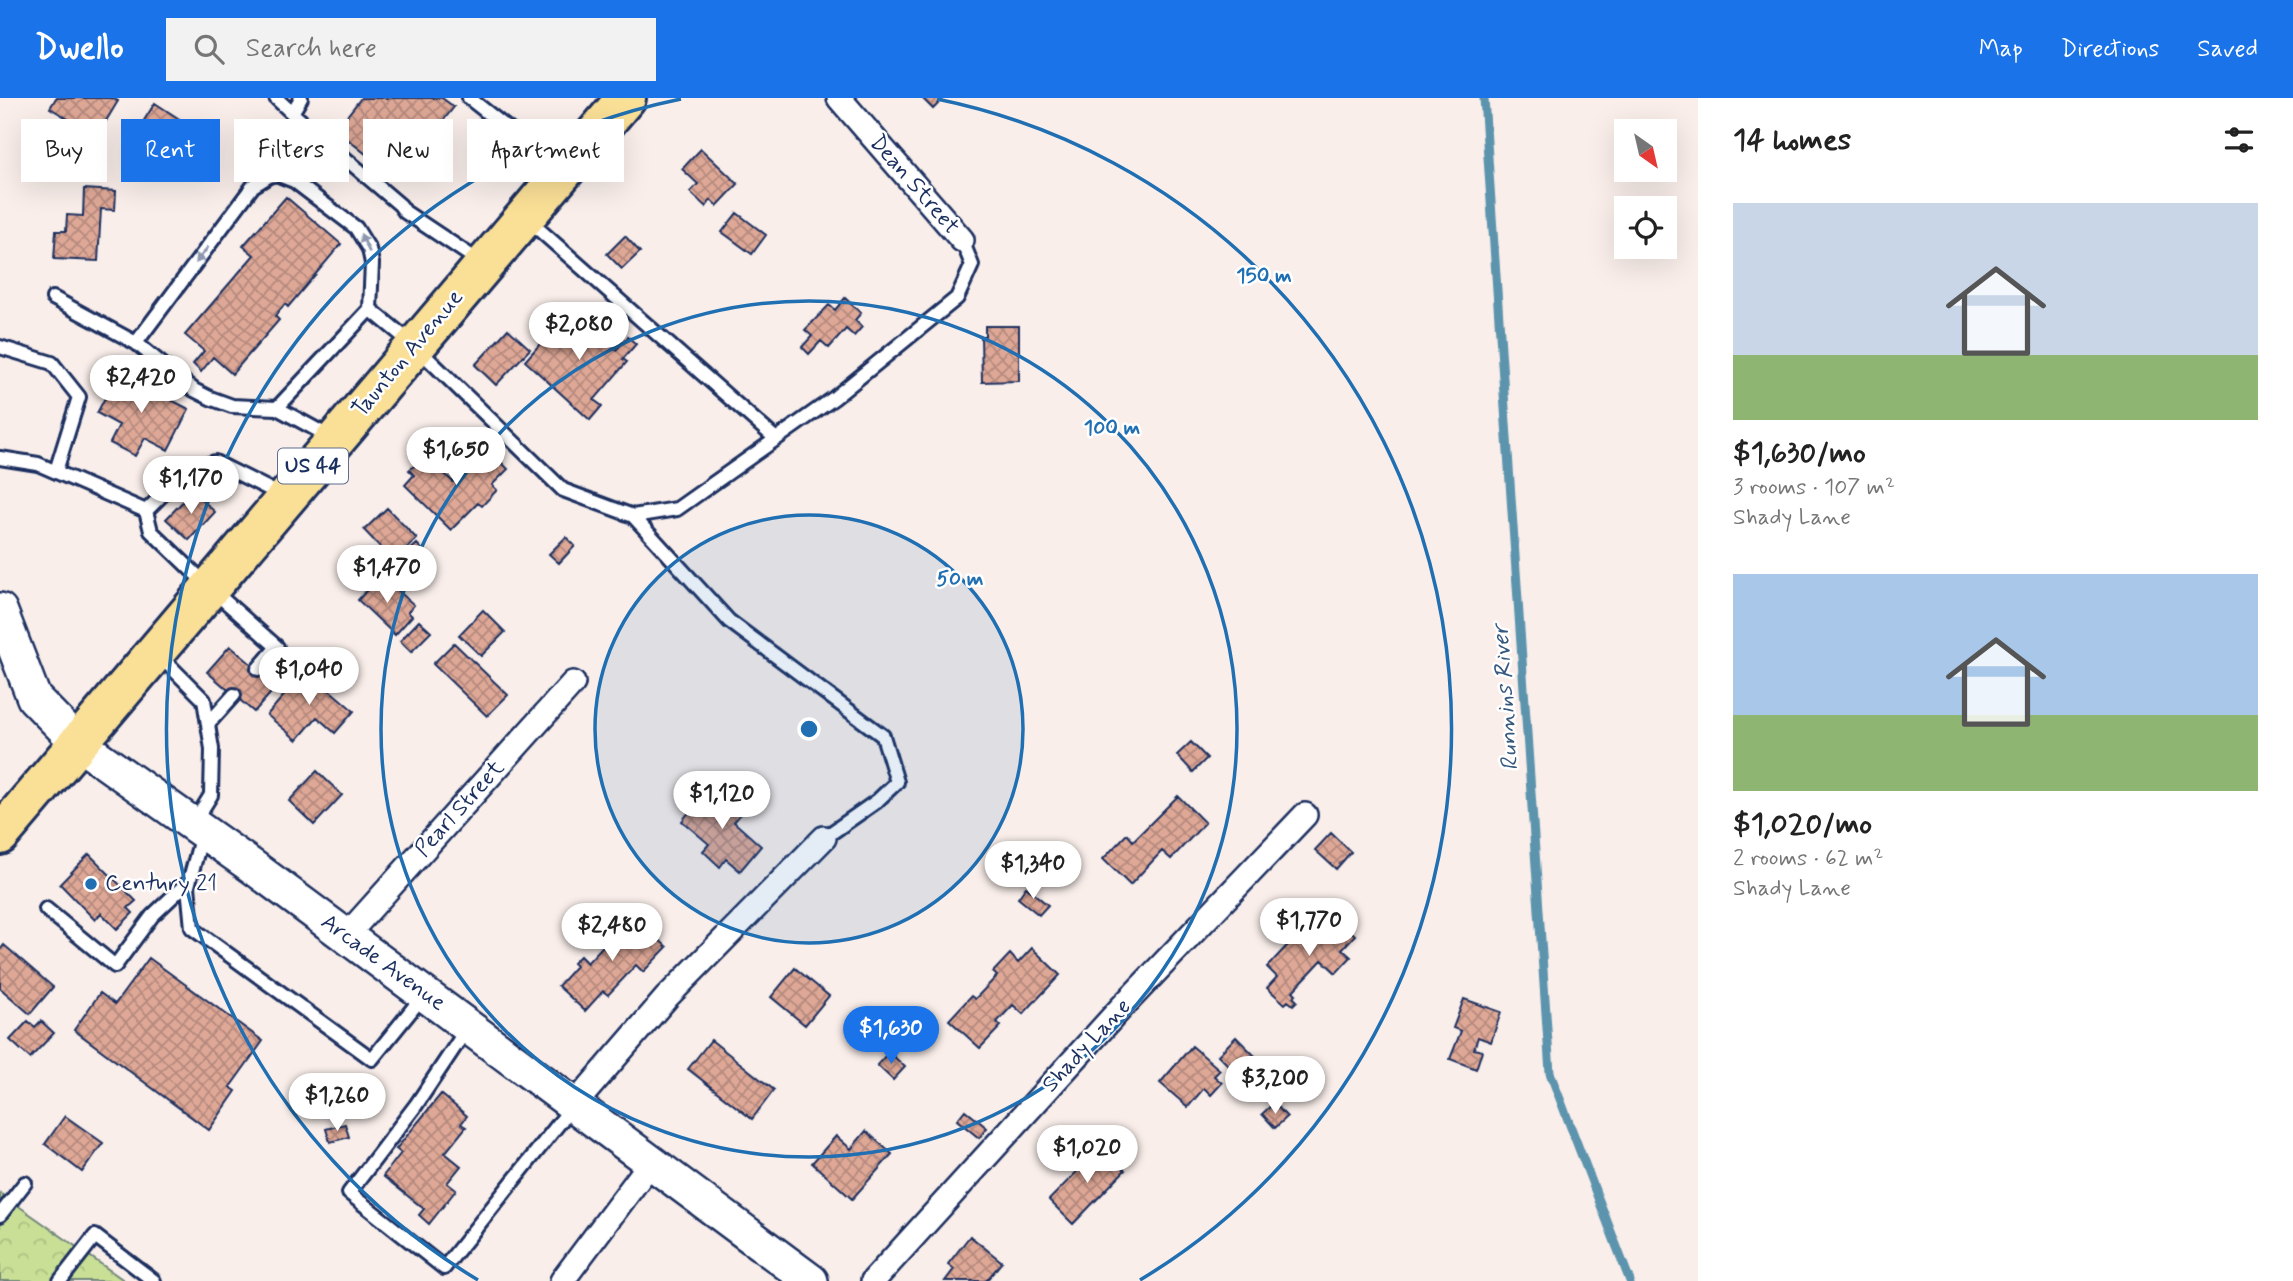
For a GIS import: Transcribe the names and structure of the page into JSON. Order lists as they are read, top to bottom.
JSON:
{
  "streets": {
    "highway": ["Taunton Avenue", "US 44"],
    "main road": ["Arcade Avenue"],
    "street": ["Dean Street", "Pearl Street", "Shady Lane"]
  },
  "crossings": [
    ["Taunton Avenue", "Arcade Avenue"],
    ["Pearl Street", "Arcade Avenue"]
  ],
  "water": ["Runnins River"],
  "places": ["Century 21"],
  "north": "bottom right",
  "page": {
    "header": "Dwello",
    "search": "Search here",
    "nav": ["Map", "Directions", "Saved"],
    "heading": "14 homes",
    "chip": [
      "Buy",
      "Rent",
      "Filters",
      "New",
      "Apartment"
    ],
    "list": [
      {
        "name": "$1,630/mo",
        "note": "3 rooms · 107 m² · Shady Lane"
      },
      {
        "name": "$1,020/mo",
        "note": "2 rooms · 62 m² · Shady Lane"
      }
    ],
    "price": [
      "$2,080",
      "$2,420",
      "$1,650",
      "$1,170",
      "$1,470",
      "$1,040",
      "$1,120",
      "$1,340",
      "$1,770",
      "$2,480",
      "$1,630",
      "$3,200",
      "$1,260",
      "$1,020"
    ]
  },
  "rings": ["150 m", "100 m", "50 m"]
}
